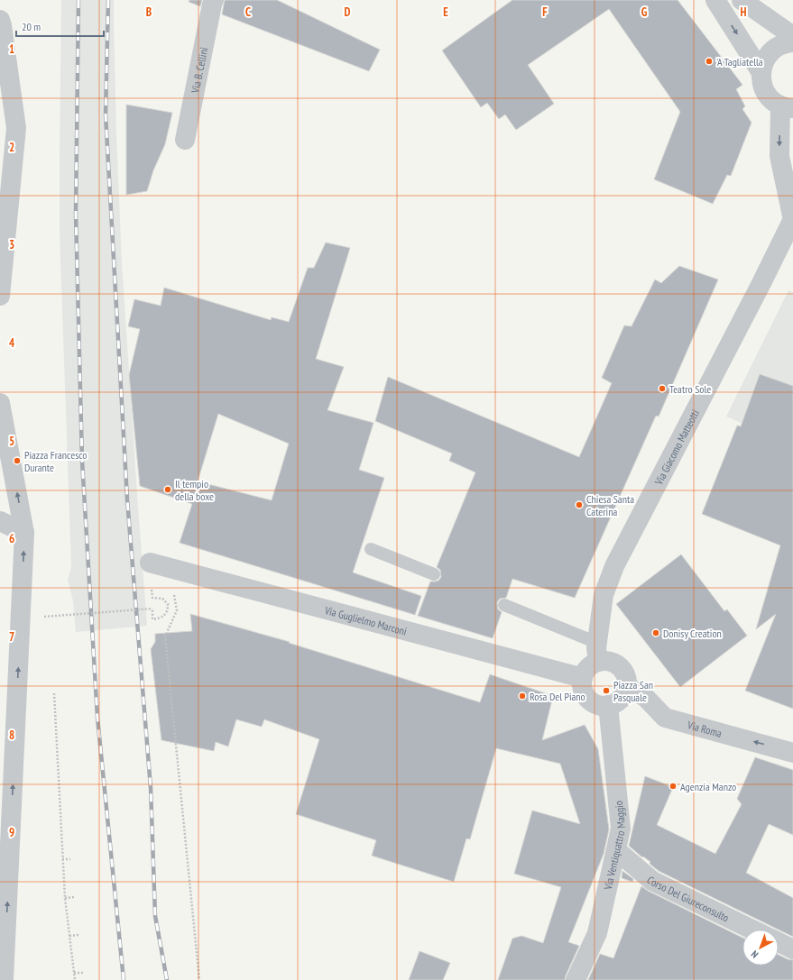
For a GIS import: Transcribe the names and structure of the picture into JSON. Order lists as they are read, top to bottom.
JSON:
{
  "streets": {
    "street": [
      "Via B. Cellini",
      "Via Giacomo Matteotti",
      "Via Guglielmo Marconi",
      "Via Roma",
      "Via Ventiquattro Maggio",
      "Corso Del Giureconsulto"
    ]
  },
  "crossings": [
    ["Via Giacomo Matteotti", "Via Guglielmo Marconi"],
    ["Via Giacomo Matteotti", "Via Roma"],
    ["Via Giacomo Matteotti", "Via Ventiquattro Maggio"],
    ["Via Guglielmo Marconi", "Via Roma"],
    ["Via Guglielmo Marconi", "Via Ventiquattro Maggio"],
    ["Via Roma", "Via Ventiquattro Maggio"],
    ["Via Ventiquattro Maggio", "Corso Del Giureconsulto"]
  ],
  "one_way": ["Via Roma"],
  "places": [
    "'A Tagliatella",
    "Teatro Sole",
    "Piazza Francesco Durante",
    "Il tempio della boxe",
    "Chiesa Santa Caterina",
    "Donisy Creation",
    "Piazza San Pasquale",
    "Rosa Del Piano",
    "Agenzia Manzo"
  ],
  "scale_bar": "20 m",
  "north": "bottom left",
  "grid": {
    "columns": [
      "B",
      "C",
      "D",
      "E",
      "F",
      "G",
      "H"
    ],
    "rows": [
      "1",
      "2",
      "3",
      "4",
      "5",
      "6",
      "7",
      "8",
      "9"
    ]
  }
}
